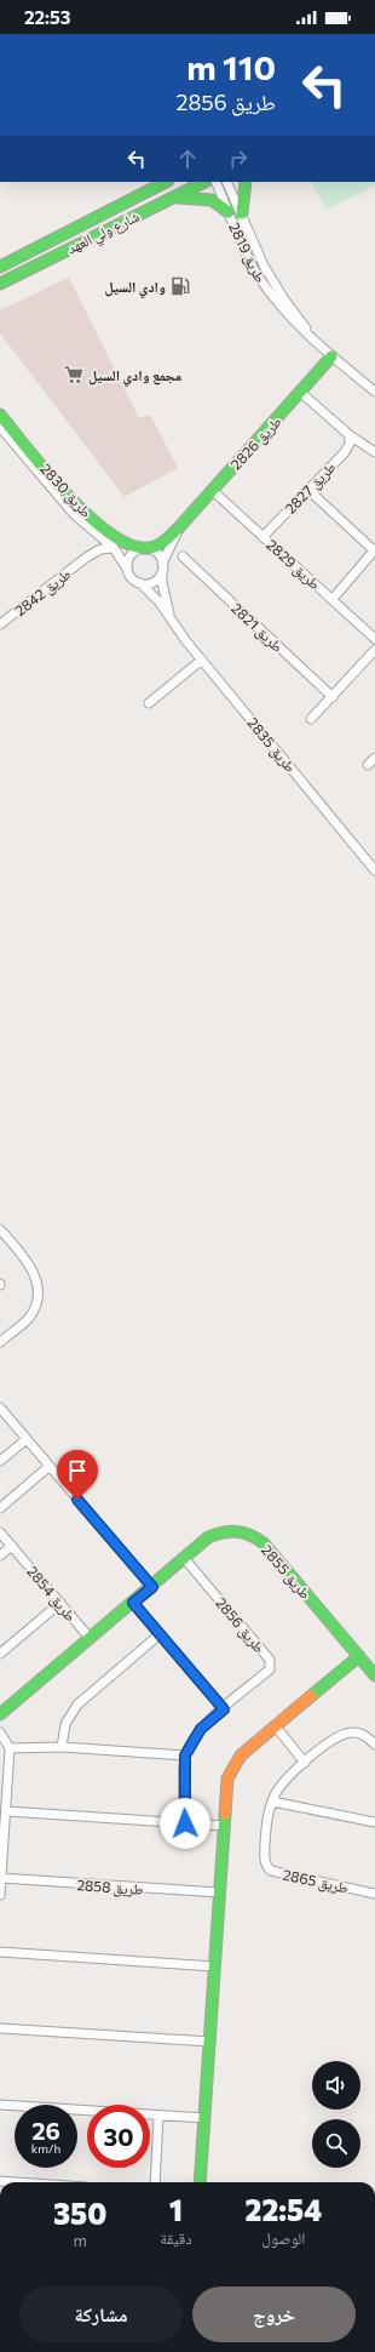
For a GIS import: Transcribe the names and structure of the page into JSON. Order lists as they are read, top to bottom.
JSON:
{
  "streets": {
    "street": [
      "شارع ولي العهد",
      "طريق 2819",
      "طريق 2826",
      "طريق 2827",
      "طريق 2830",
      "طريق 2829",
      "طريق 2842",
      "طريق 2821",
      "طريق 2835",
      "طريق 2855",
      "طريق 2854",
      "طريق 2856",
      "طريق 2865",
      "طريق 2858"
    ]
  },
  "crossings": [
    ["طريق 2819", "طريق 2826"],
    ["طريق 2826", "طريق 2830"],
    ["طريق 2826", "طريق 2829"],
    ["طريق 2826", "طريق 2835"],
    ["طريق 2827", "طريق 2829"],
    ["طريق 2830", "طريق 2842"],
    ["طريق 2830", "طريق 2835"],
    ["طريق 2855", "طريق 2854"],
    ["طريق 2855", "طريق 2856"]
  ],
  "places": {
    "fuel station": ["وادي السيل"],
    "supermarket": ["مجمع وادي السيل"]
  },
  "page": {
    "status": "22:53",
    "turn": ["110 m", "طريق 2856"],
    "speed": "26 km/h",
    "limit": "30",
    "eta": [
      "22:54",
      "الوصول",
      "1",
      "دقيقة",
      "350",
      "m"
    ],
    "buttons": ["خروج", "مشاركة"]
  }
}
